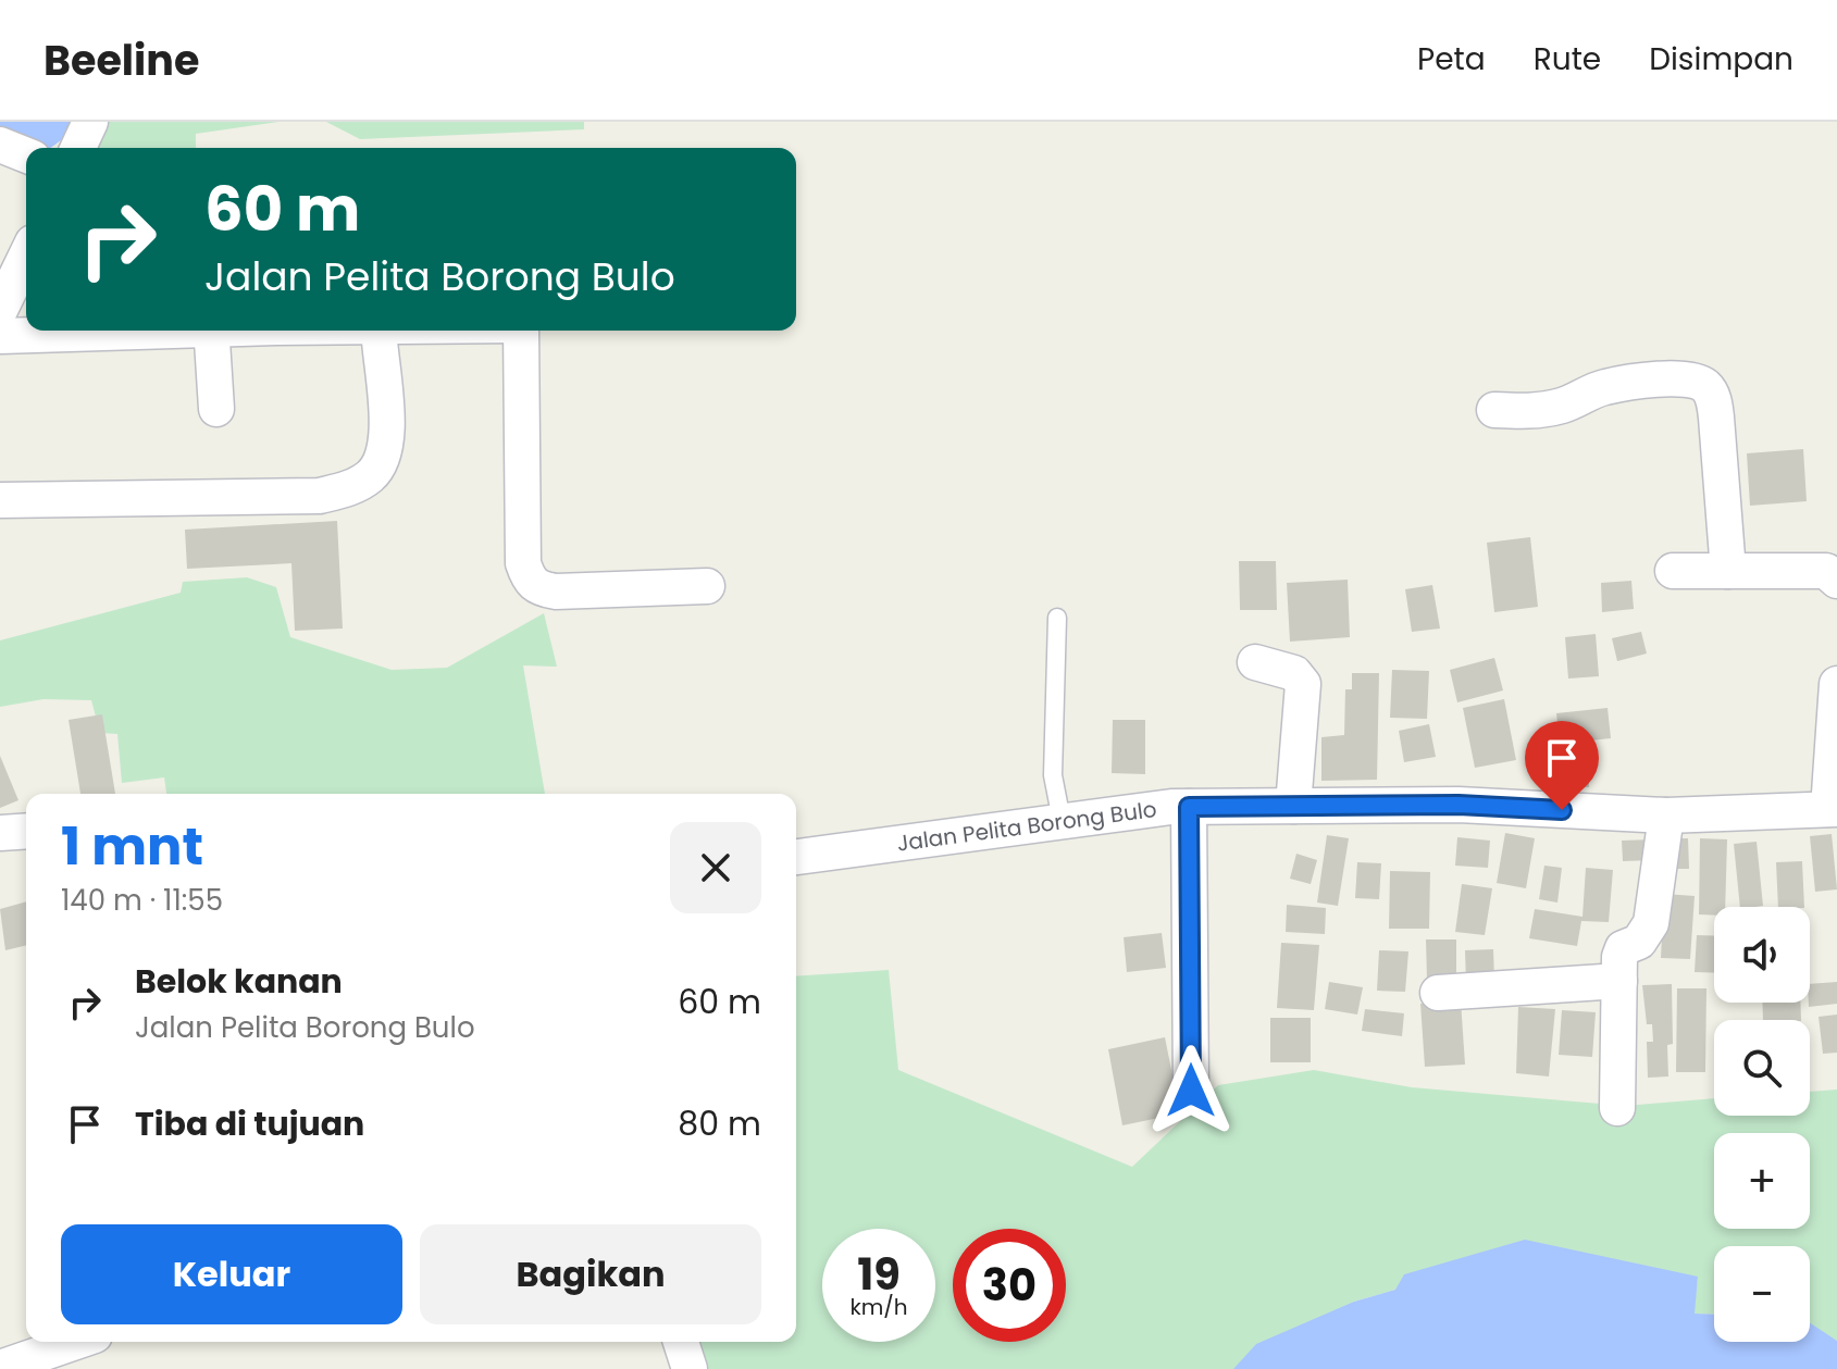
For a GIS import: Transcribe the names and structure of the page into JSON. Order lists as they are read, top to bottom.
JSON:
{
  "streets": {
    "street": ["Jalan Pelita Borong Bulo"]
  },
  "page": {
    "header": "Beeline",
    "nav": ["Peta", "Rute", "Disimpan"],
    "turn": ["60 m", "Jalan Pelita Borong Bulo"],
    "heading": ["1 mnt", "140 m · 11:55"],
    "map_buttons": ["+", "−"],
    "list": [
      {
        "name": "Belok kanan",
        "note": "Jalan Pelita Borong Bulo",
        "value": "60 m"
      },
      {
        "name": "Tiba di tujuan",
        "value": "80 m"
      }
    ],
    "buttons": ["Keluar", "Bagikan"],
    "speed": "19 km/h",
    "limit": "30"
  }
}
